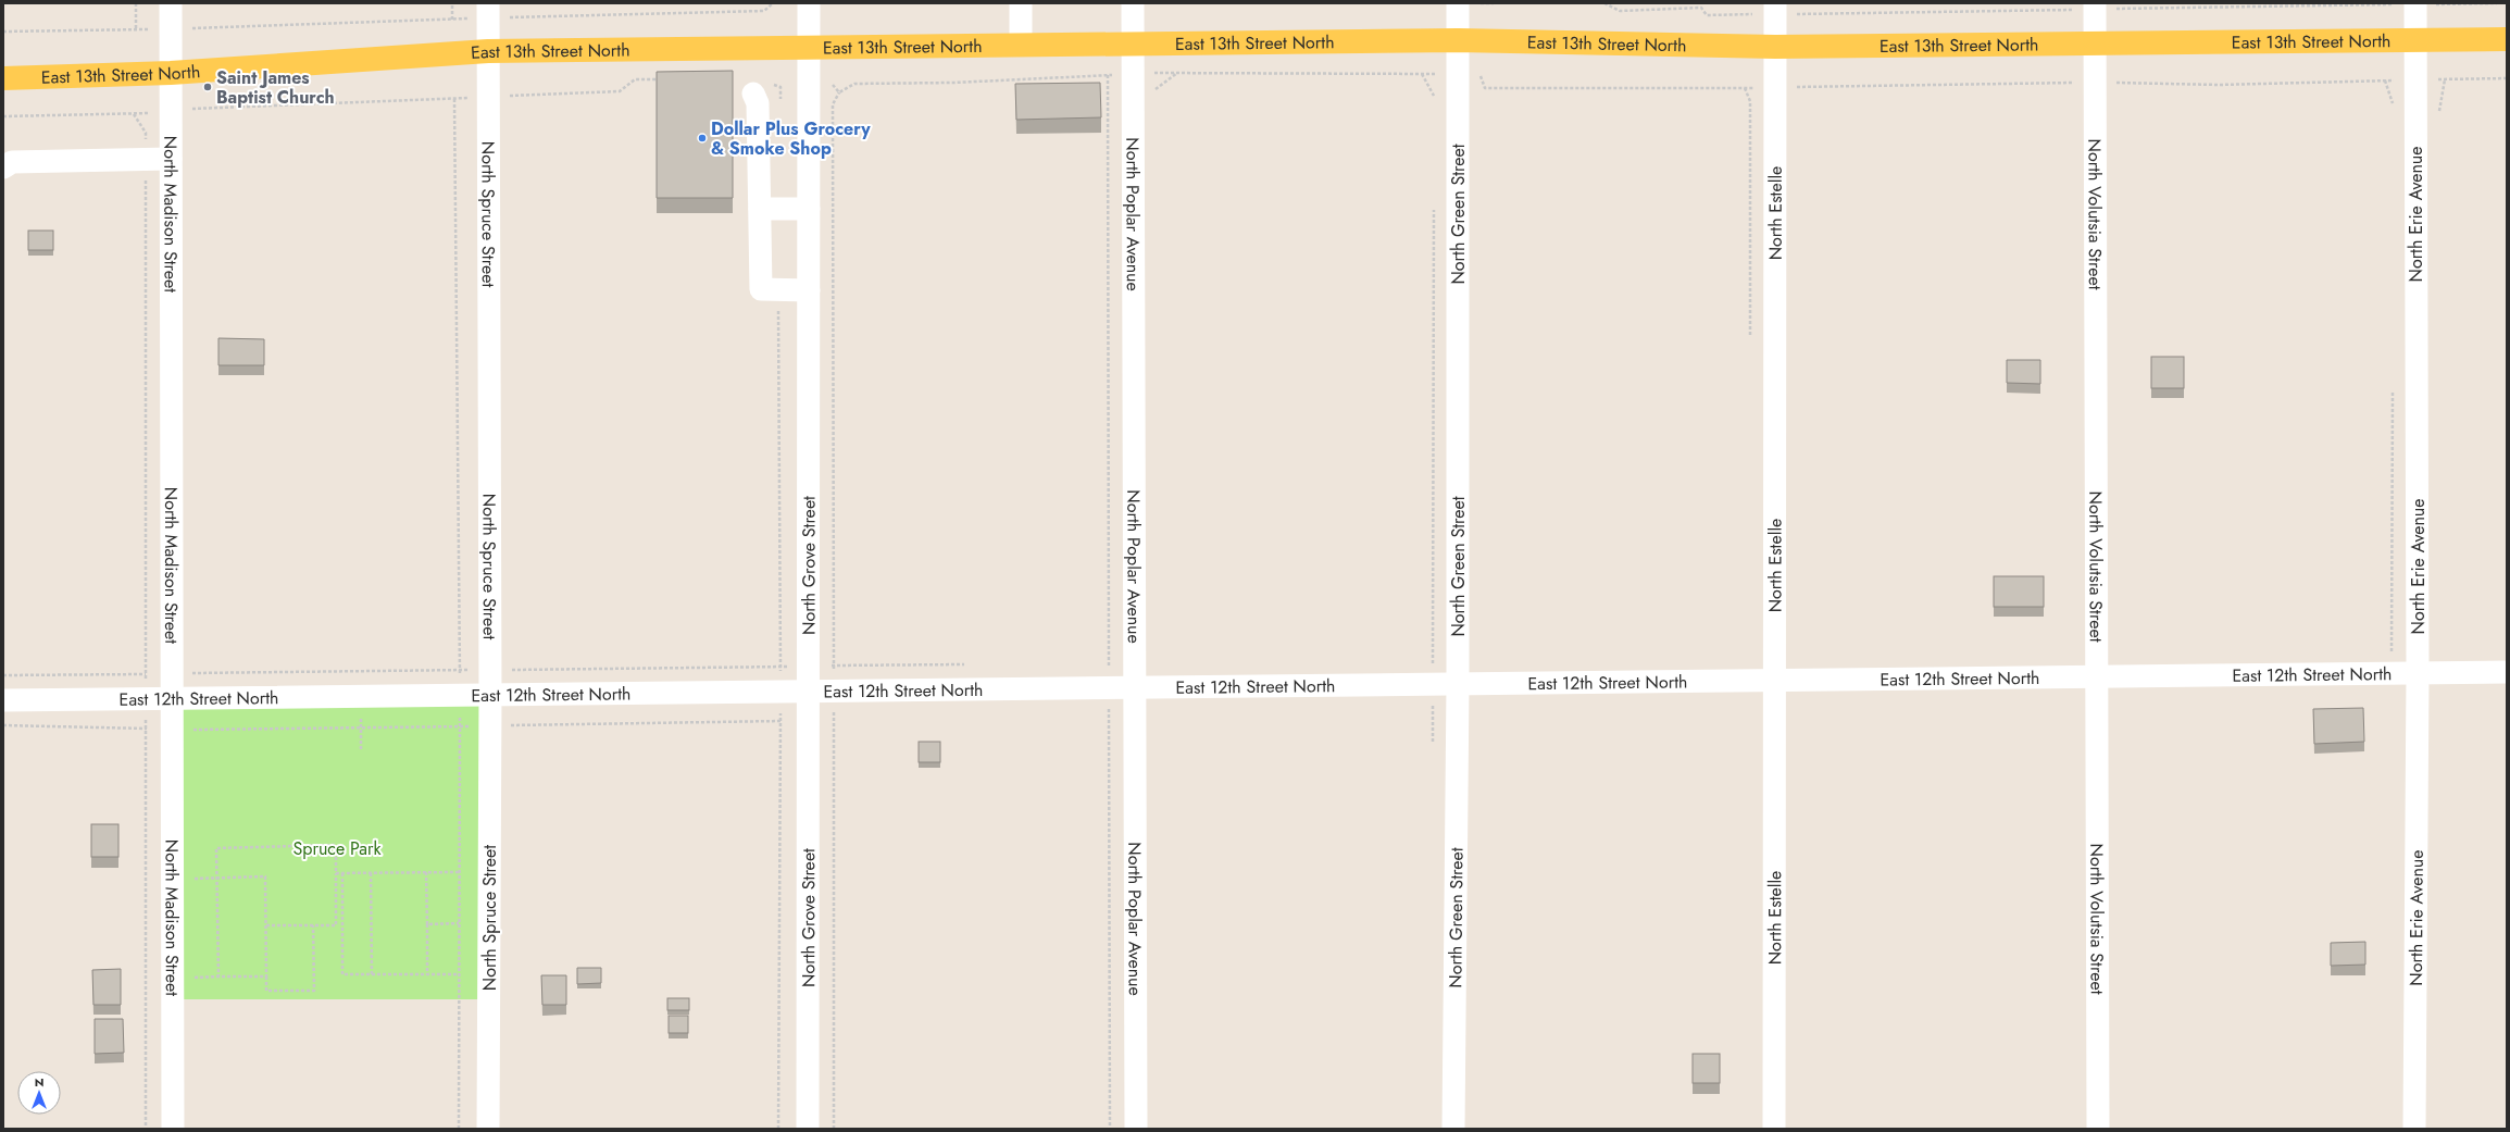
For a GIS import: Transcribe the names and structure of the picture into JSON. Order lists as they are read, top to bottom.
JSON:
{
  "streets": {
    "main road": ["East 13th Street North"],
    "street": [
      "North Madison Street",
      "North Spruce Street",
      "North Poplar Avenue",
      "North Green Street",
      "North Estelle",
      "North Volutsia Street",
      "North Erie Avenue",
      "North Grove Street",
      "East 12th Street North"
    ]
  },
  "crossings": [
    ["East 13th Street North", "North Madison Street"],
    ["East 13th Street North", "North Spruce Street"],
    ["East 13th Street North", "North Poplar Avenue"],
    ["East 13th Street North", "North Green Street"],
    ["East 13th Street North", "North Estelle"],
    ["East 13th Street North", "North Volutsia Street"],
    ["East 13th Street North", "North Erie Avenue"],
    ["East 13th Street North", "North Grove Street"],
    ["North Madison Street", "East 12th Street North"],
    ["North Spruce Street", "East 12th Street North"],
    ["North Poplar Avenue", "East 12th Street North"],
    ["North Green Street", "East 12th Street North"],
    ["North Estelle", "East 12th Street North"],
    ["North Volutsia Street", "East 12th Street North"],
    ["North Erie Avenue", "East 12th Street North"],
    ["North Grove Street", "East 12th Street North"]
  ],
  "parks": ["Spruce Park"],
  "places": ["Saint James Baptist Church", "Dollar Plus Grocery & Smoke Shop"],
  "north": "top"
}
